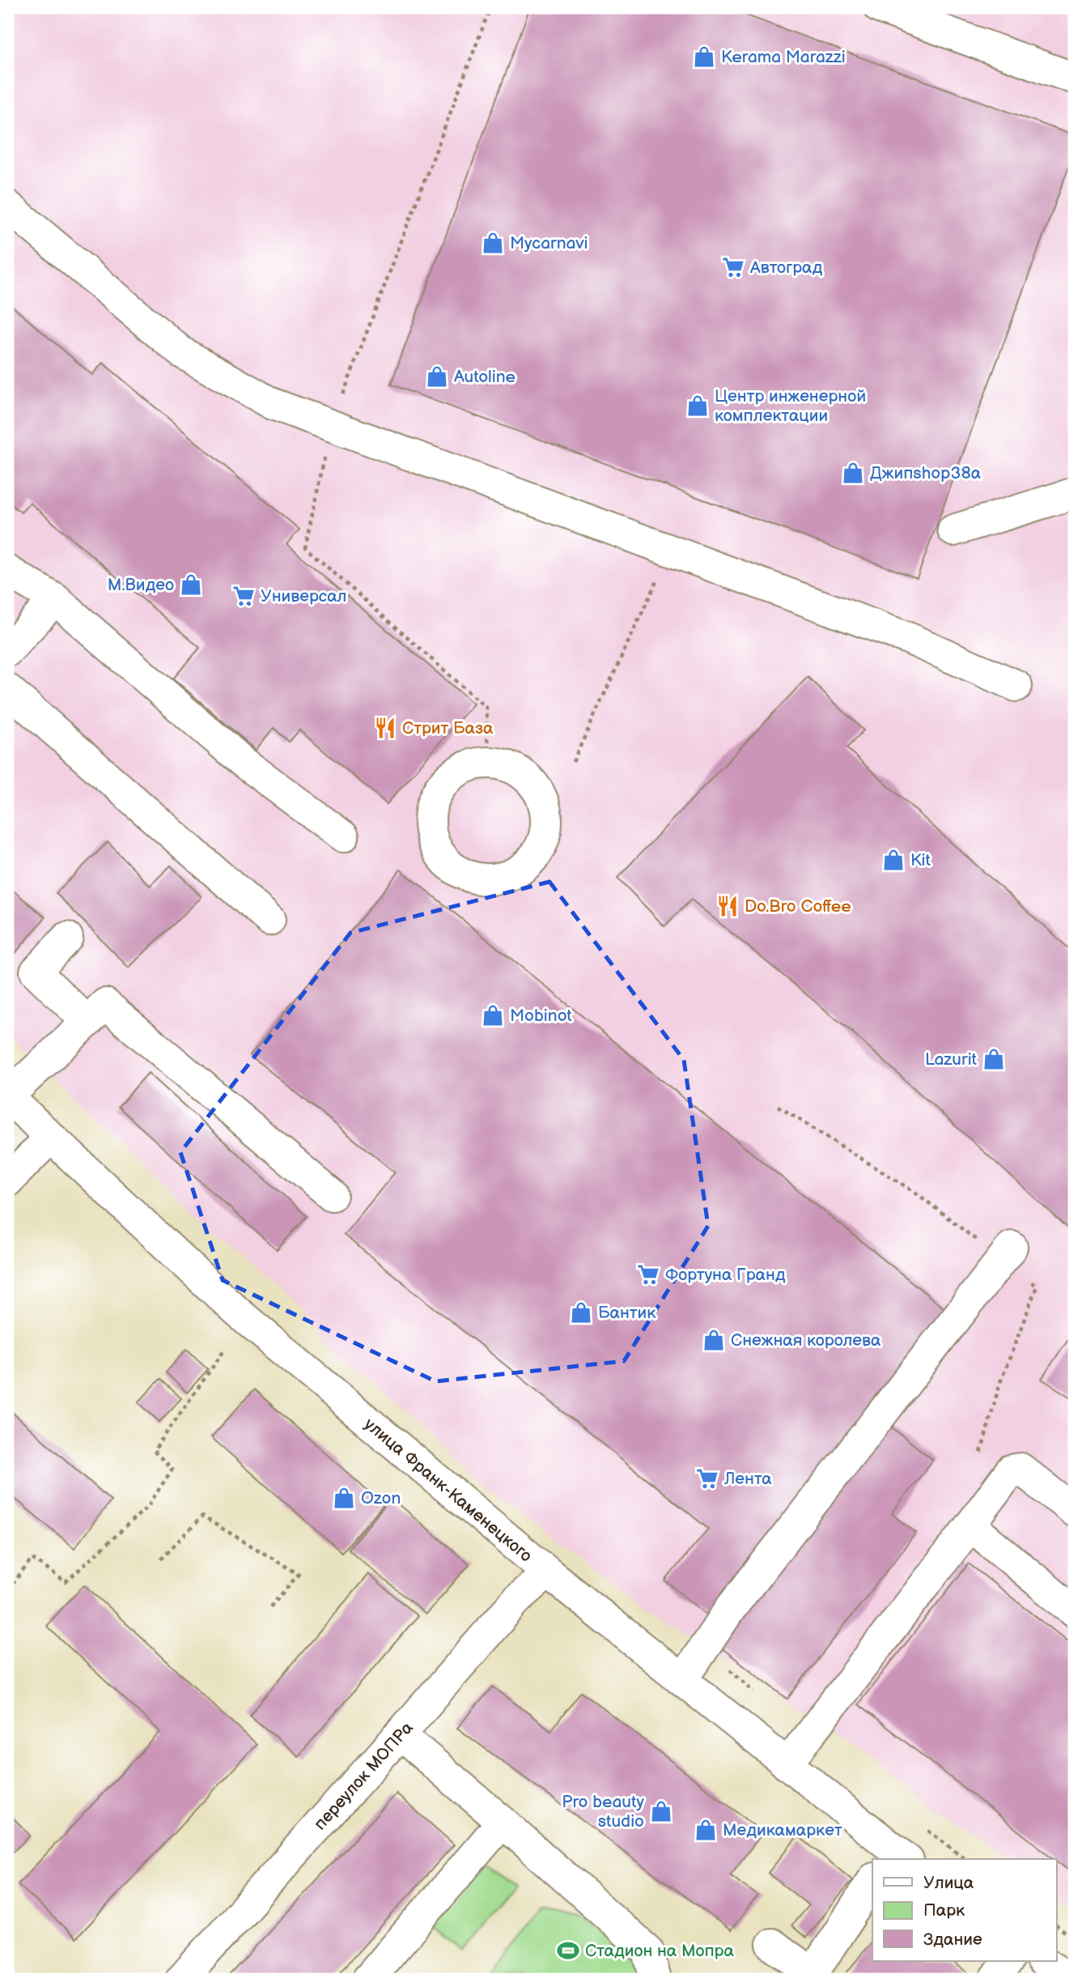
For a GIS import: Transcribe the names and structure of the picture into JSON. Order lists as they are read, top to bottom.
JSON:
{
  "streets": {
    "main road": ["улица Франк-Каменецкого", "переулок МОПРа"]
  },
  "crossings": [
    ["улица Франк-Каменецкого", "переулок МОПРа"]
  ],
  "places": {
    "shop": [
      "Kerama Marazzi",
      "Mycarnavi",
      "Autoline",
      "Центр инженерной комплектации",
      "Джипshop38а",
      "М.Видео",
      "Kit",
      "Mobinot",
      "Lazurit",
      "Бантик",
      "Снежная королева",
      "Ozon",
      "Pro beauty studio",
      "Медикамаркет"
    ],
    "supermarket": [
      "Автоград",
      "Универсал",
      "Фортуна Гранд",
      "Лента"
    ],
    "restaurant": ["Стрит База", "Do.Bro Coffee"],
    "sports": ["Стадион на Мопра"]
  },
  "legend": ["Улица", "Парк", "Здание"]
}
